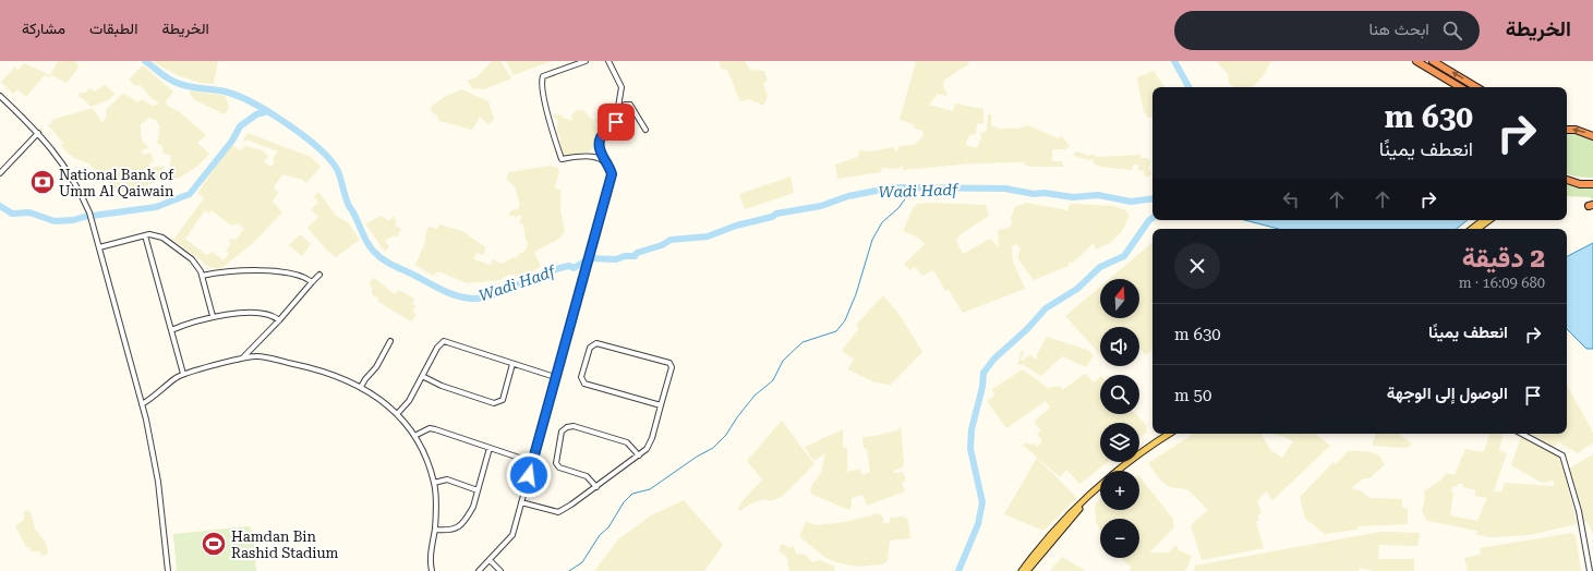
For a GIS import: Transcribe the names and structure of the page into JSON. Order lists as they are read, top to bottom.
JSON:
{
  "water": ["Wadi Hadf"],
  "places": {
    "bank": ["National Bank of Umm Al Qaiwain"],
    "sports": ["Hamdan Bin Rashid Stadium"]
  },
  "north": "top",
  "page": {
    "header": "الخريطة",
    "search": "ابحث هنا",
    "nav": ["الخريطة", "الطبقات", "مشاركة"],
    "turn": ["630 m", "انعطف يمينًا"],
    "heading": ["2 دقيقة", "680 m · 16:09"],
    "map_buttons": ["+", "−"],
    "list": [
      {
        "name": "انعطف يمينًا",
        "value": "630 m"
      },
      {
        "name": "الوصول إلى الوجهة",
        "value": "50 m"
      }
    ]
  }
}
